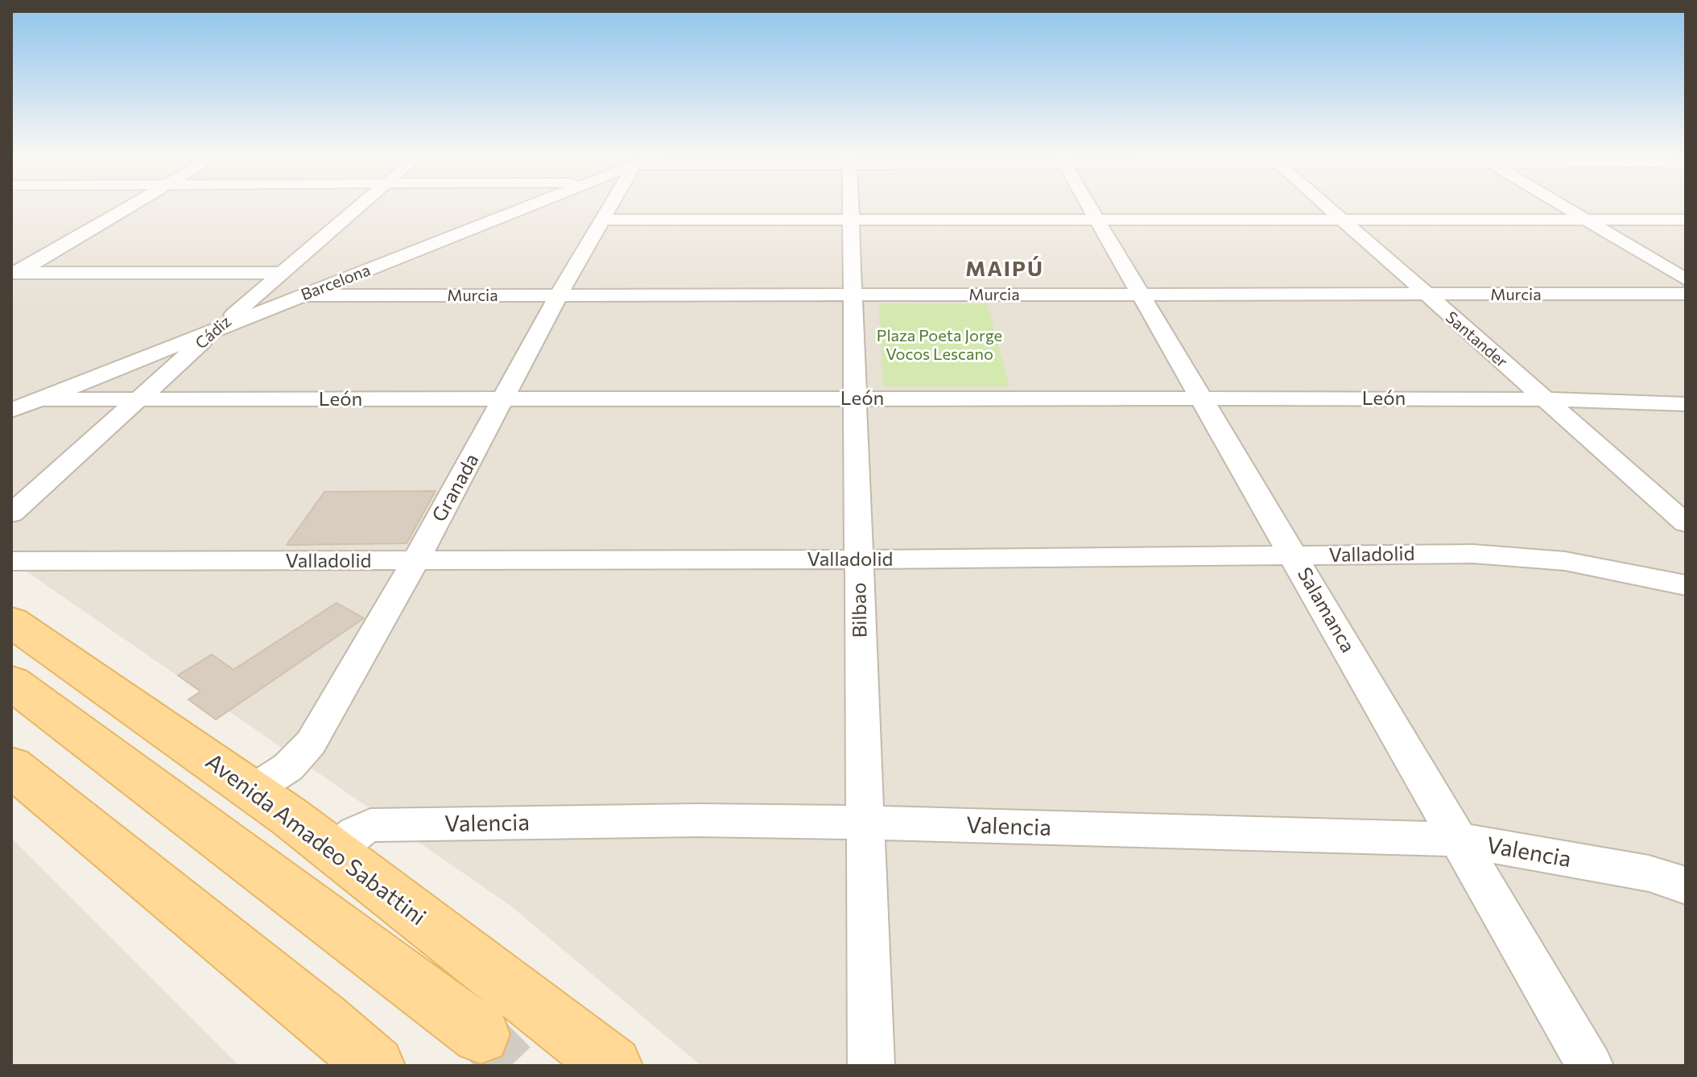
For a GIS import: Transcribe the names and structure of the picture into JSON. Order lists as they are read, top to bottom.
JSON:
{
  "streets": {
    "main road": ["Avenida Amadeo Sabattini"],
    "street": [
      "Barcelona",
      "Murcia",
      "Cádiz",
      "Santander",
      "León",
      "Granada",
      "Valladolid",
      "Bilbao",
      "Salamanca",
      "Valencia"
    ]
  },
  "crossings": [
    ["Barcelona", "Murcia"],
    ["Barcelona", "Cádiz"],
    ["Barcelona", "León"],
    ["Murcia", "Santander"],
    ["Murcia", "Granada"],
    ["Murcia", "Bilbao"],
    ["Murcia", "Salamanca"],
    ["Cádiz", "León"],
    ["Santander", "León"],
    ["León", "Granada"],
    ["León", "Bilbao"],
    ["León", "Salamanca"],
    ["Granada", "Valladolid"],
    ["Granada", "Avenida Amadeo Sabattini"],
    ["Valladolid", "Bilbao"],
    ["Valladolid", "Salamanca"],
    ["Bilbao", "Valencia"],
    ["Salamanca", "Valencia"],
    ["Valencia", "Avenida Amadeo Sabattini"]
  ],
  "districts": ["MAIPÚ"],
  "parks": ["Plaza Poeta Jorge Vocos Lescano"]
}
